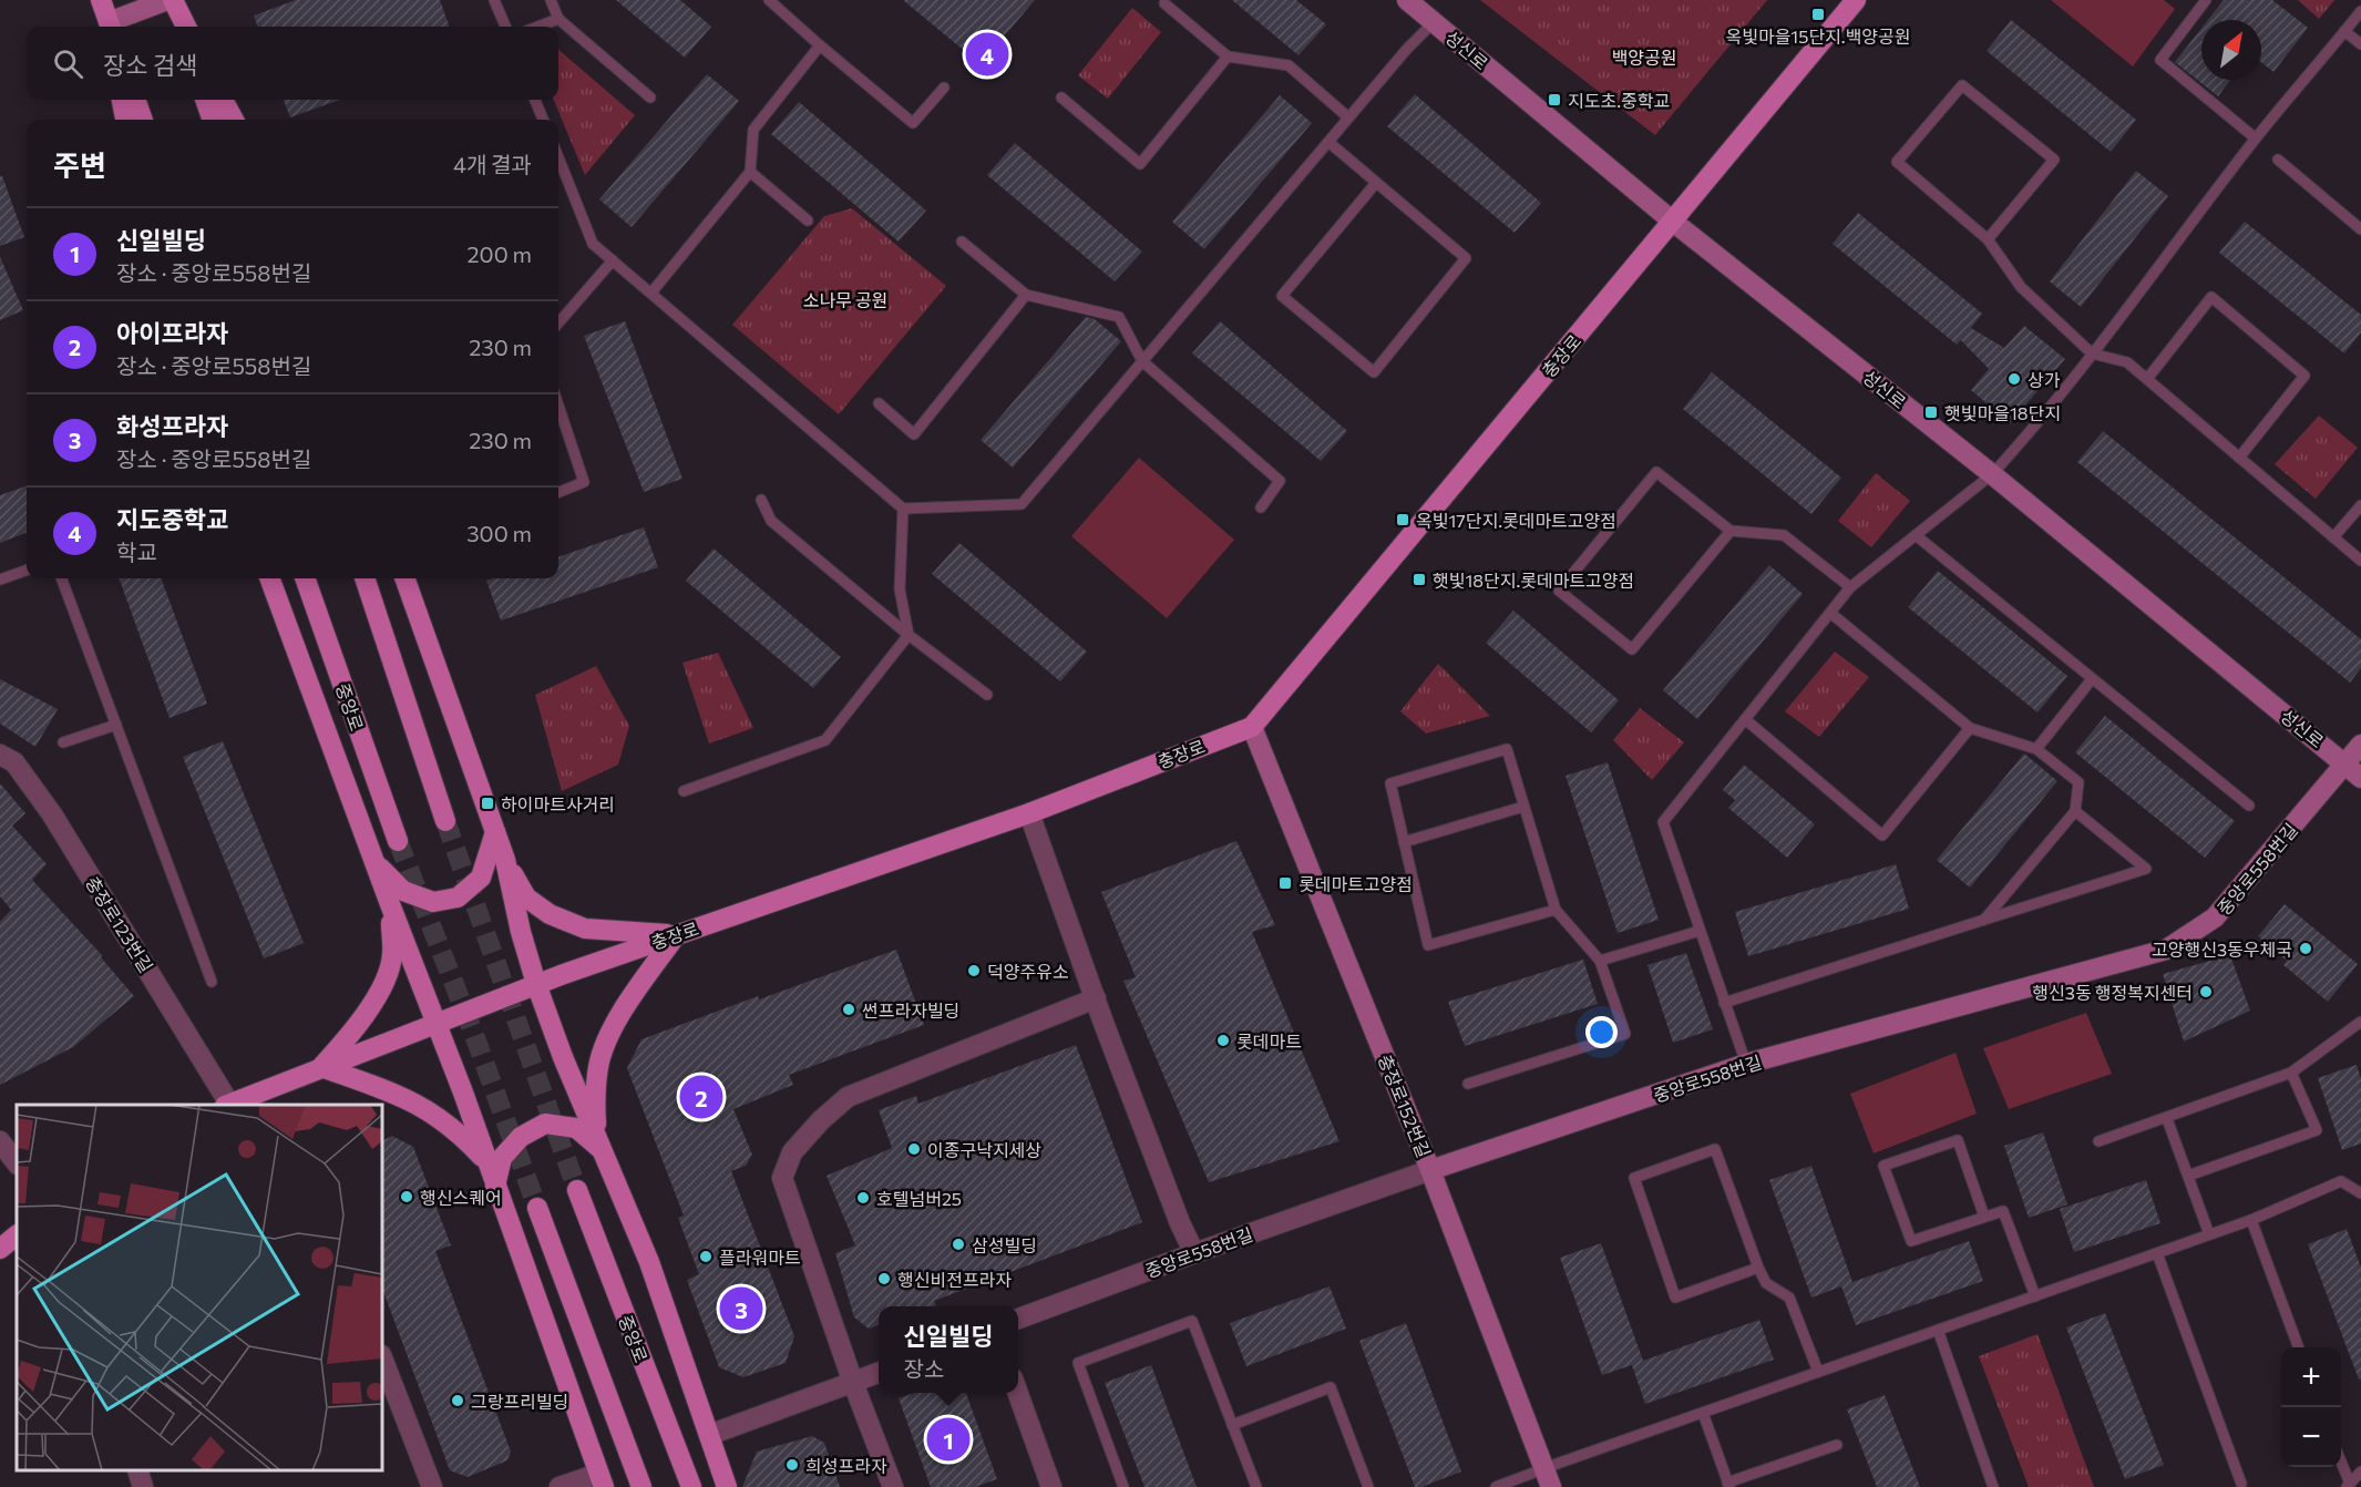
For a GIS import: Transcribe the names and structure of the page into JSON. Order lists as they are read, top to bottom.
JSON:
{
  "streets": {
    "main road": ["충장로", "중앙로"],
    "street": [
      "성신로",
      "중앙로558번길",
      "충장로123번길",
      "충장로152번길"
    ]
  },
  "crossings": [
    ["성신로", "충장로"],
    ["성신로", "중앙로558번길"],
    ["충장로", "충장로123번길"],
    ["충장로", "충장로152번길"],
    ["중앙로558번길", "충장로152번길"]
  ],
  "parks": ["백양공원", "소나무 공원"],
  "places": {
    "transit": [
      "옥빛마을15단지.백양공원",
      "지도초.중학교",
      "햇빛마을18단지",
      "옥빛17단지.롯데마트고양점",
      "햇빛18단지.롯데마트고양점",
      "하이마트사거리",
      "롯데마트고양점"
    ],
    "other": [
      "상가",
      "고양행신3동우체국",
      "덕양주유소",
      "행신3동 행정복지센터",
      "썬프라자빌딩",
      "롯데마트",
      "이종구낙지세상",
      "행신스퀘어",
      "호텔넘버25",
      "삼성빌딩",
      "플라워마트",
      "행신비전프라자",
      "그랑프리빌딩",
      "희성프라자"
    ]
  },
  "north": "top right",
  "page": {
    "search": "장소 검색",
    "pins": [
      "4",
      "2",
      "3",
      "1"
    ],
    "heading": ["주변", "4개 결과"],
    "list": [
      {
        "mark": "1",
        "name": "신일빌딩",
        "note": "장소 · 중앙로558번길",
        "value": "200 m"
      },
      {
        "mark": "2",
        "name": "아이프라자",
        "note": "장소 · 중앙로558번길",
        "value": "230 m"
      },
      {
        "mark": "3",
        "name": "화성프라자",
        "note": "장소 · 중앙로558번길",
        "value": "230 m"
      },
      {
        "mark": "4",
        "name": "지도중학교",
        "note": "학교",
        "value": "300 m"
      }
    ],
    "popup": ["신일빌딩", "장소"],
    "map_buttons": ["+", "−"]
  }
}
